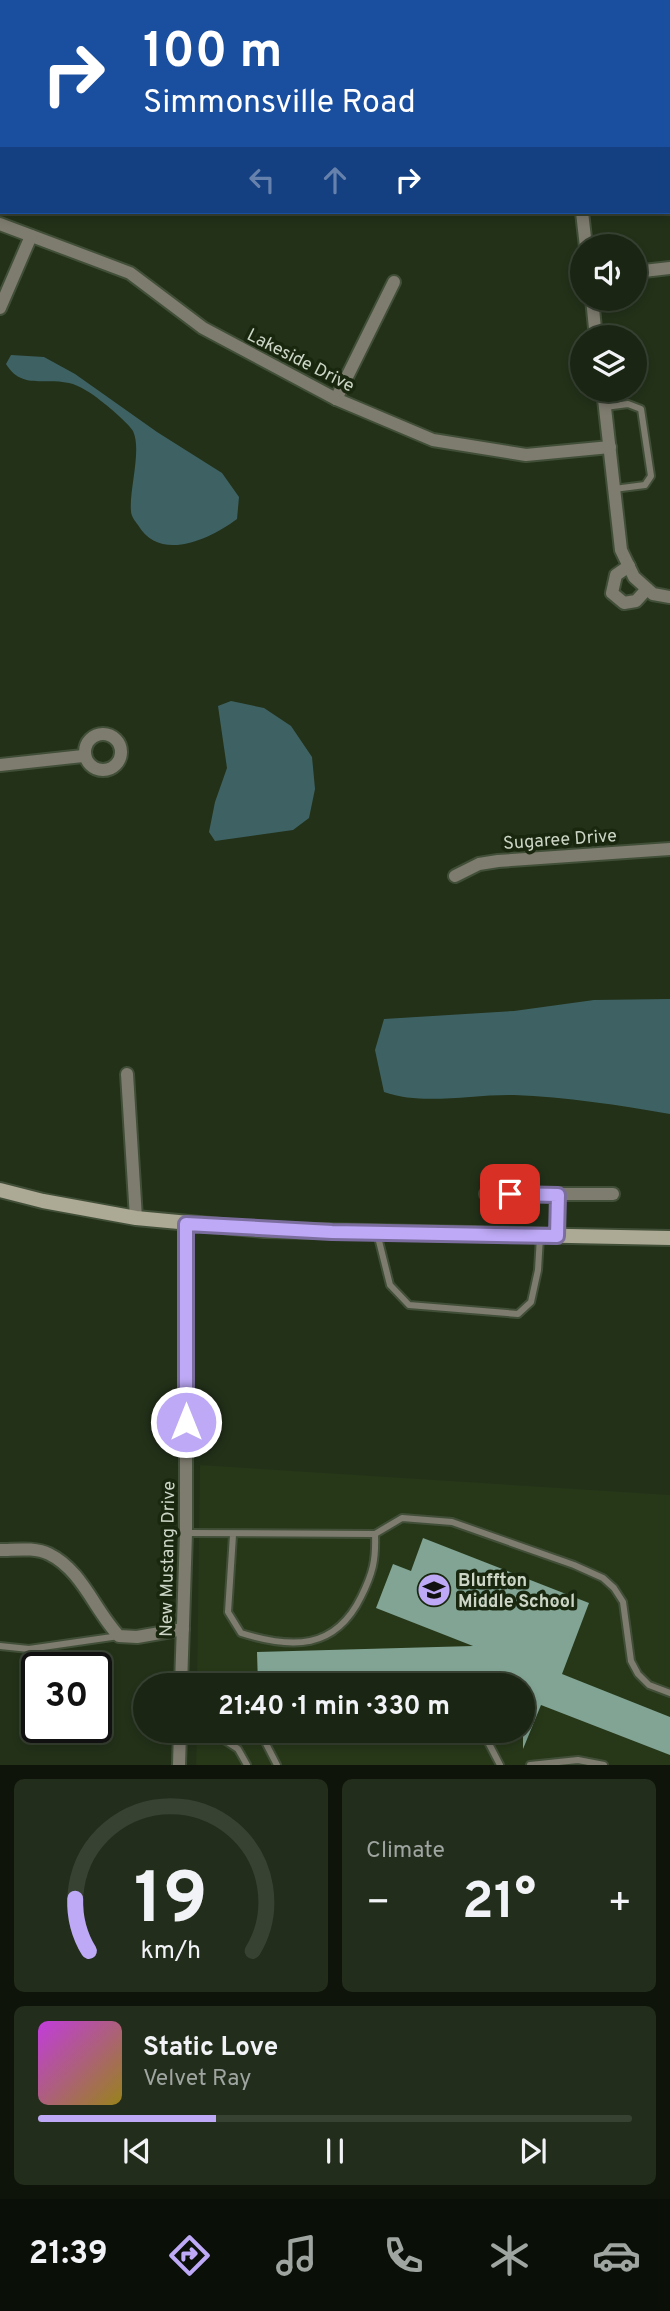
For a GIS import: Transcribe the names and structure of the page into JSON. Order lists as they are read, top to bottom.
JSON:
{
  "streets": {
    "street": ["Lakeside Drive", "Sugaree Drive", "New Mustang Drive"]
  },
  "places": {
    "school or university": ["Bluffton Middle School"]
  },
  "page": {
    "turn": ["100 m", "Simmonsville Road"],
    "limit": "30",
    "trip": "21:40 · 1 min · 330 m",
    "tile": "Climate",
    "heat": ["−", "21°", "+"],
    "song": ["Static Love", "Velvet Ray"],
    "tabs": "21:39",
    "gauge": ["19", "km/h"]
  }
}
